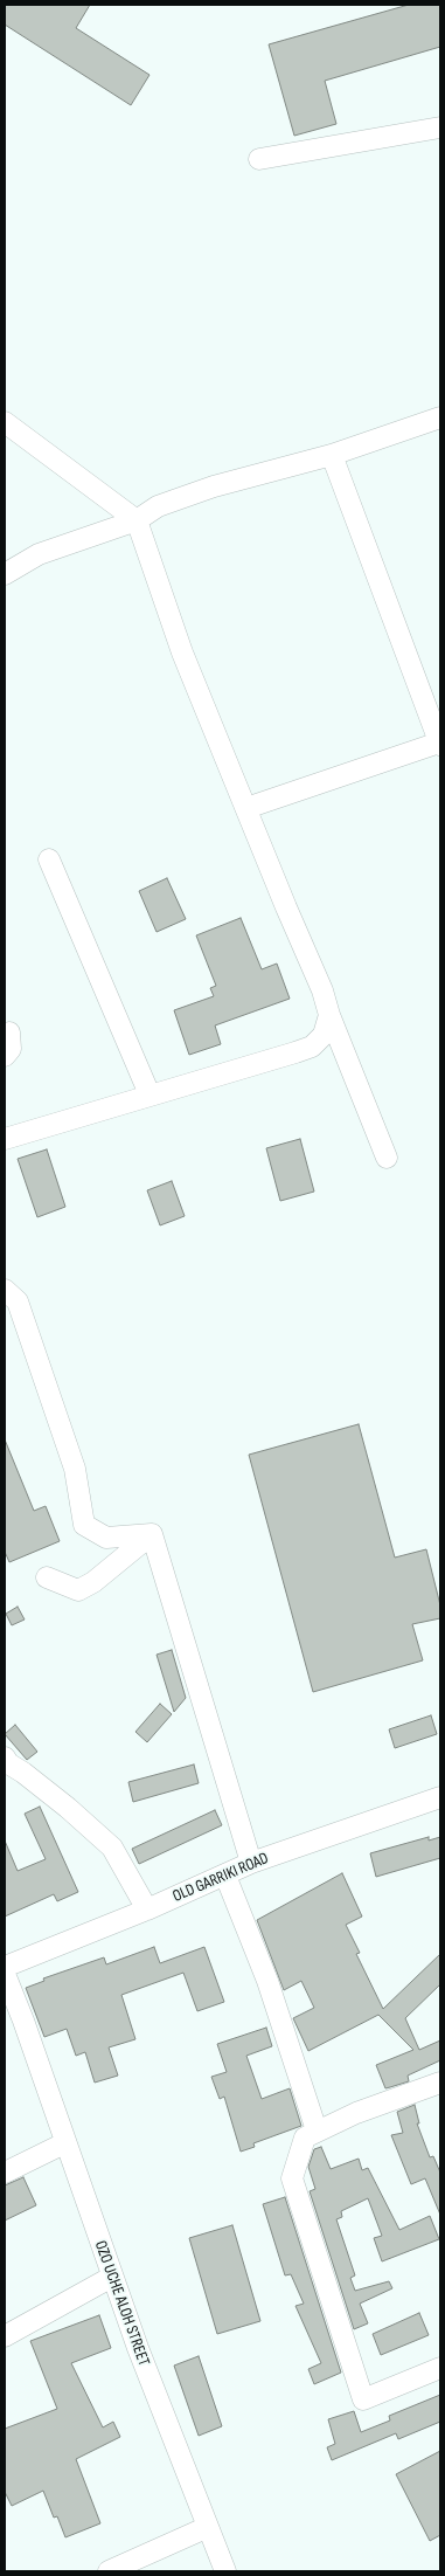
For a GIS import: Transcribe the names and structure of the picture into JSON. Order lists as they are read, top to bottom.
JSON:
{
  "streets": {
    "street": ["OLD GARRIKI ROAD", "OZO UCHE ALOH STREET"]
  }
}
